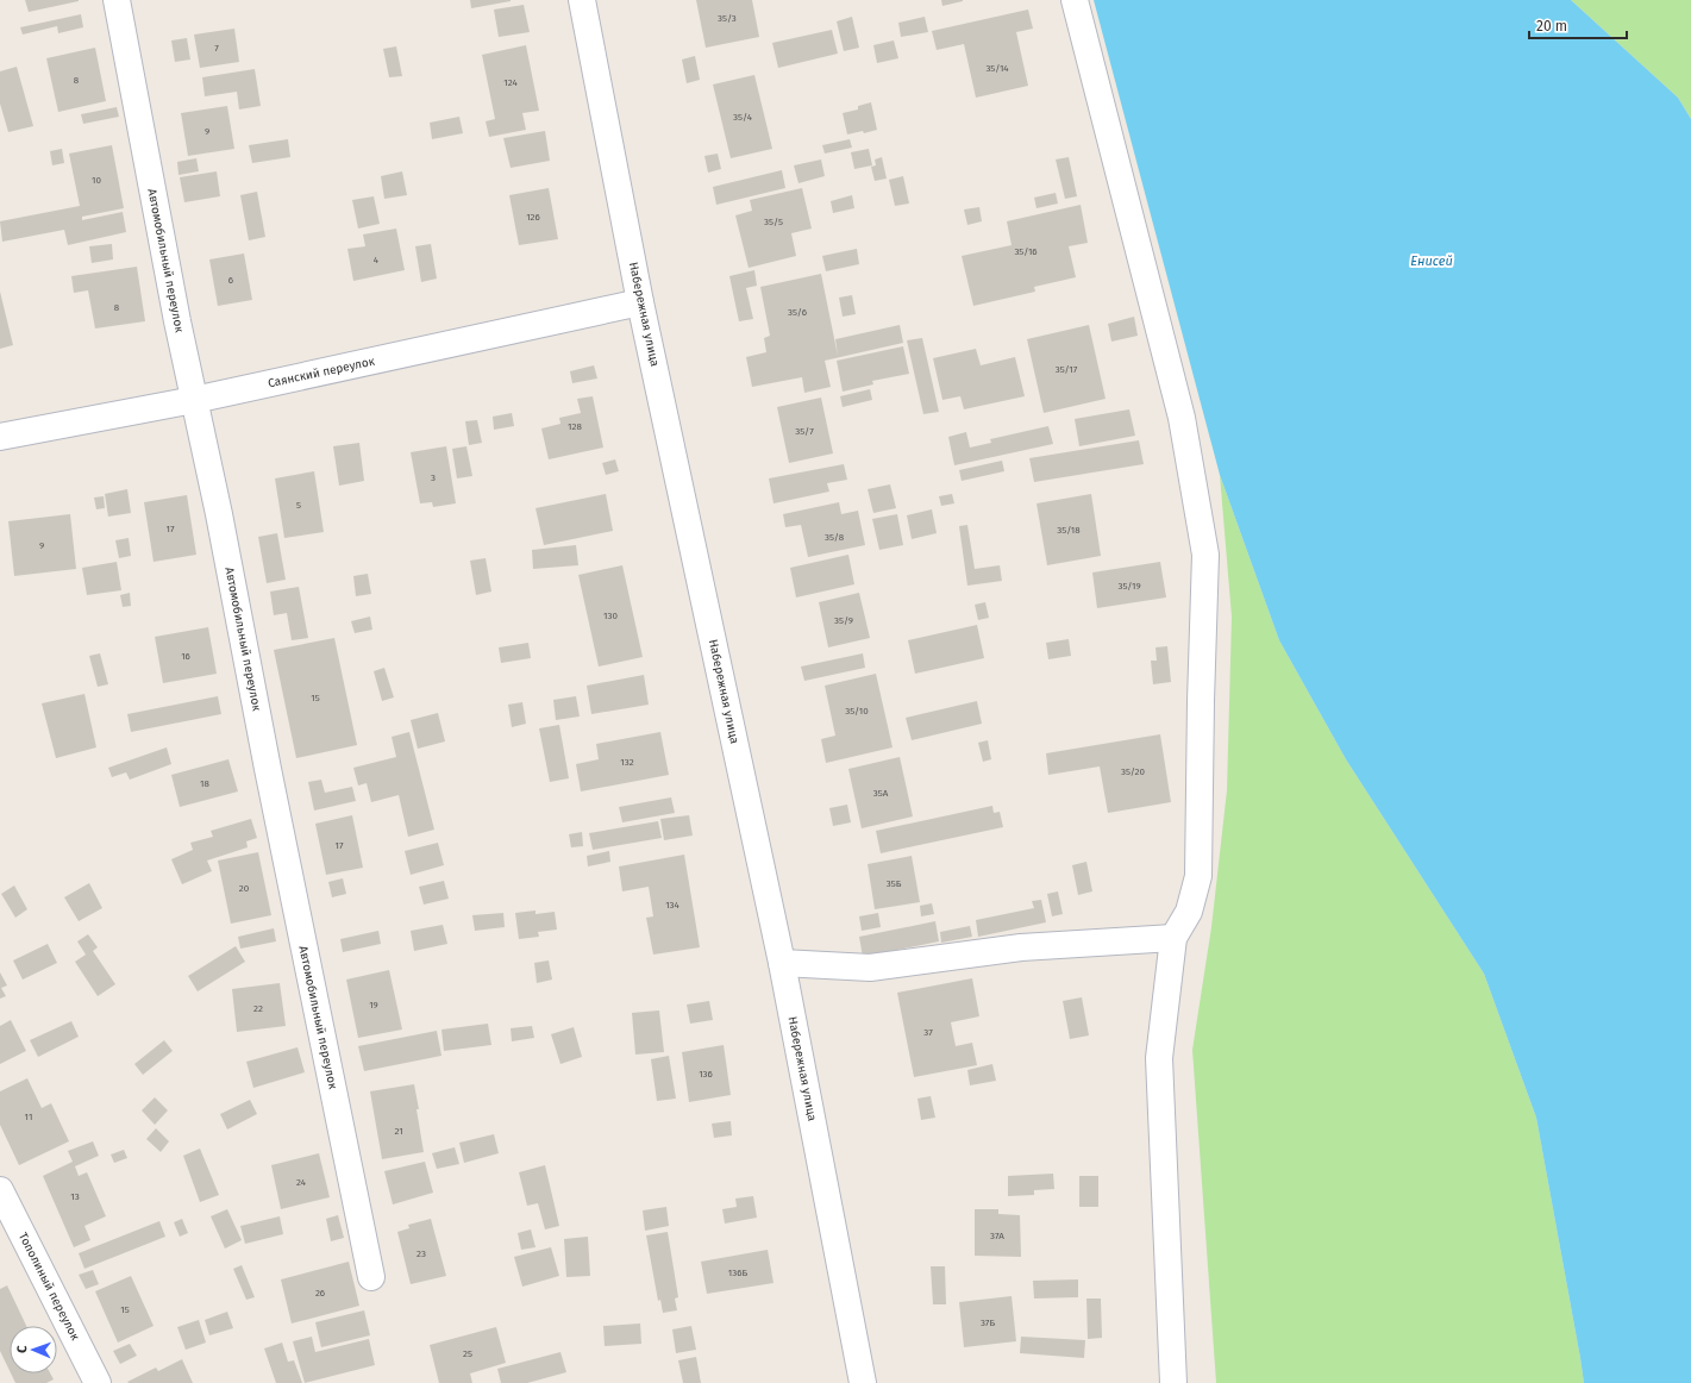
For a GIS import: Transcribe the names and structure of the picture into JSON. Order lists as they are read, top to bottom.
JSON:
{
  "streets": {
    "street": [
      "Автомобильный переулок",
      "Набережная улица",
      "Саянский переулок",
      "Тополиный переулок"
    ]
  },
  "crossings": [
    ["Автомобильный переулок", "Саянский переулок"],
    ["Набережная улица", "Саянский переулок"]
  ],
  "water": ["Енисей"],
  "house_numbers": [
    "35/3",
    "7",
    "35/14",
    "8",
    "124",
    "35/4",
    "9",
    "10",
    "126",
    "35/5",
    "35/16",
    "4",
    "6",
    "8",
    "35/6",
    "35/17",
    "128",
    "35/7",
    "3",
    "5",
    "17",
    "35/18",
    "35/8",
    "9",
    "35/19",
    "130",
    "35/9",
    "16",
    "15",
    "35/10",
    "132",
    "35/20",
    "18",
    "35А",
    "17",
    "35Б",
    "20",
    "134",
    "19",
    "22",
    "37",
    "136",
    "11",
    "21",
    "24",
    "13",
    "37А",
    "23",
    "136Б",
    "26",
    "15",
    "37Б",
    "25"
  ],
  "scale_bar": "20 m",
  "north": "left"
}
